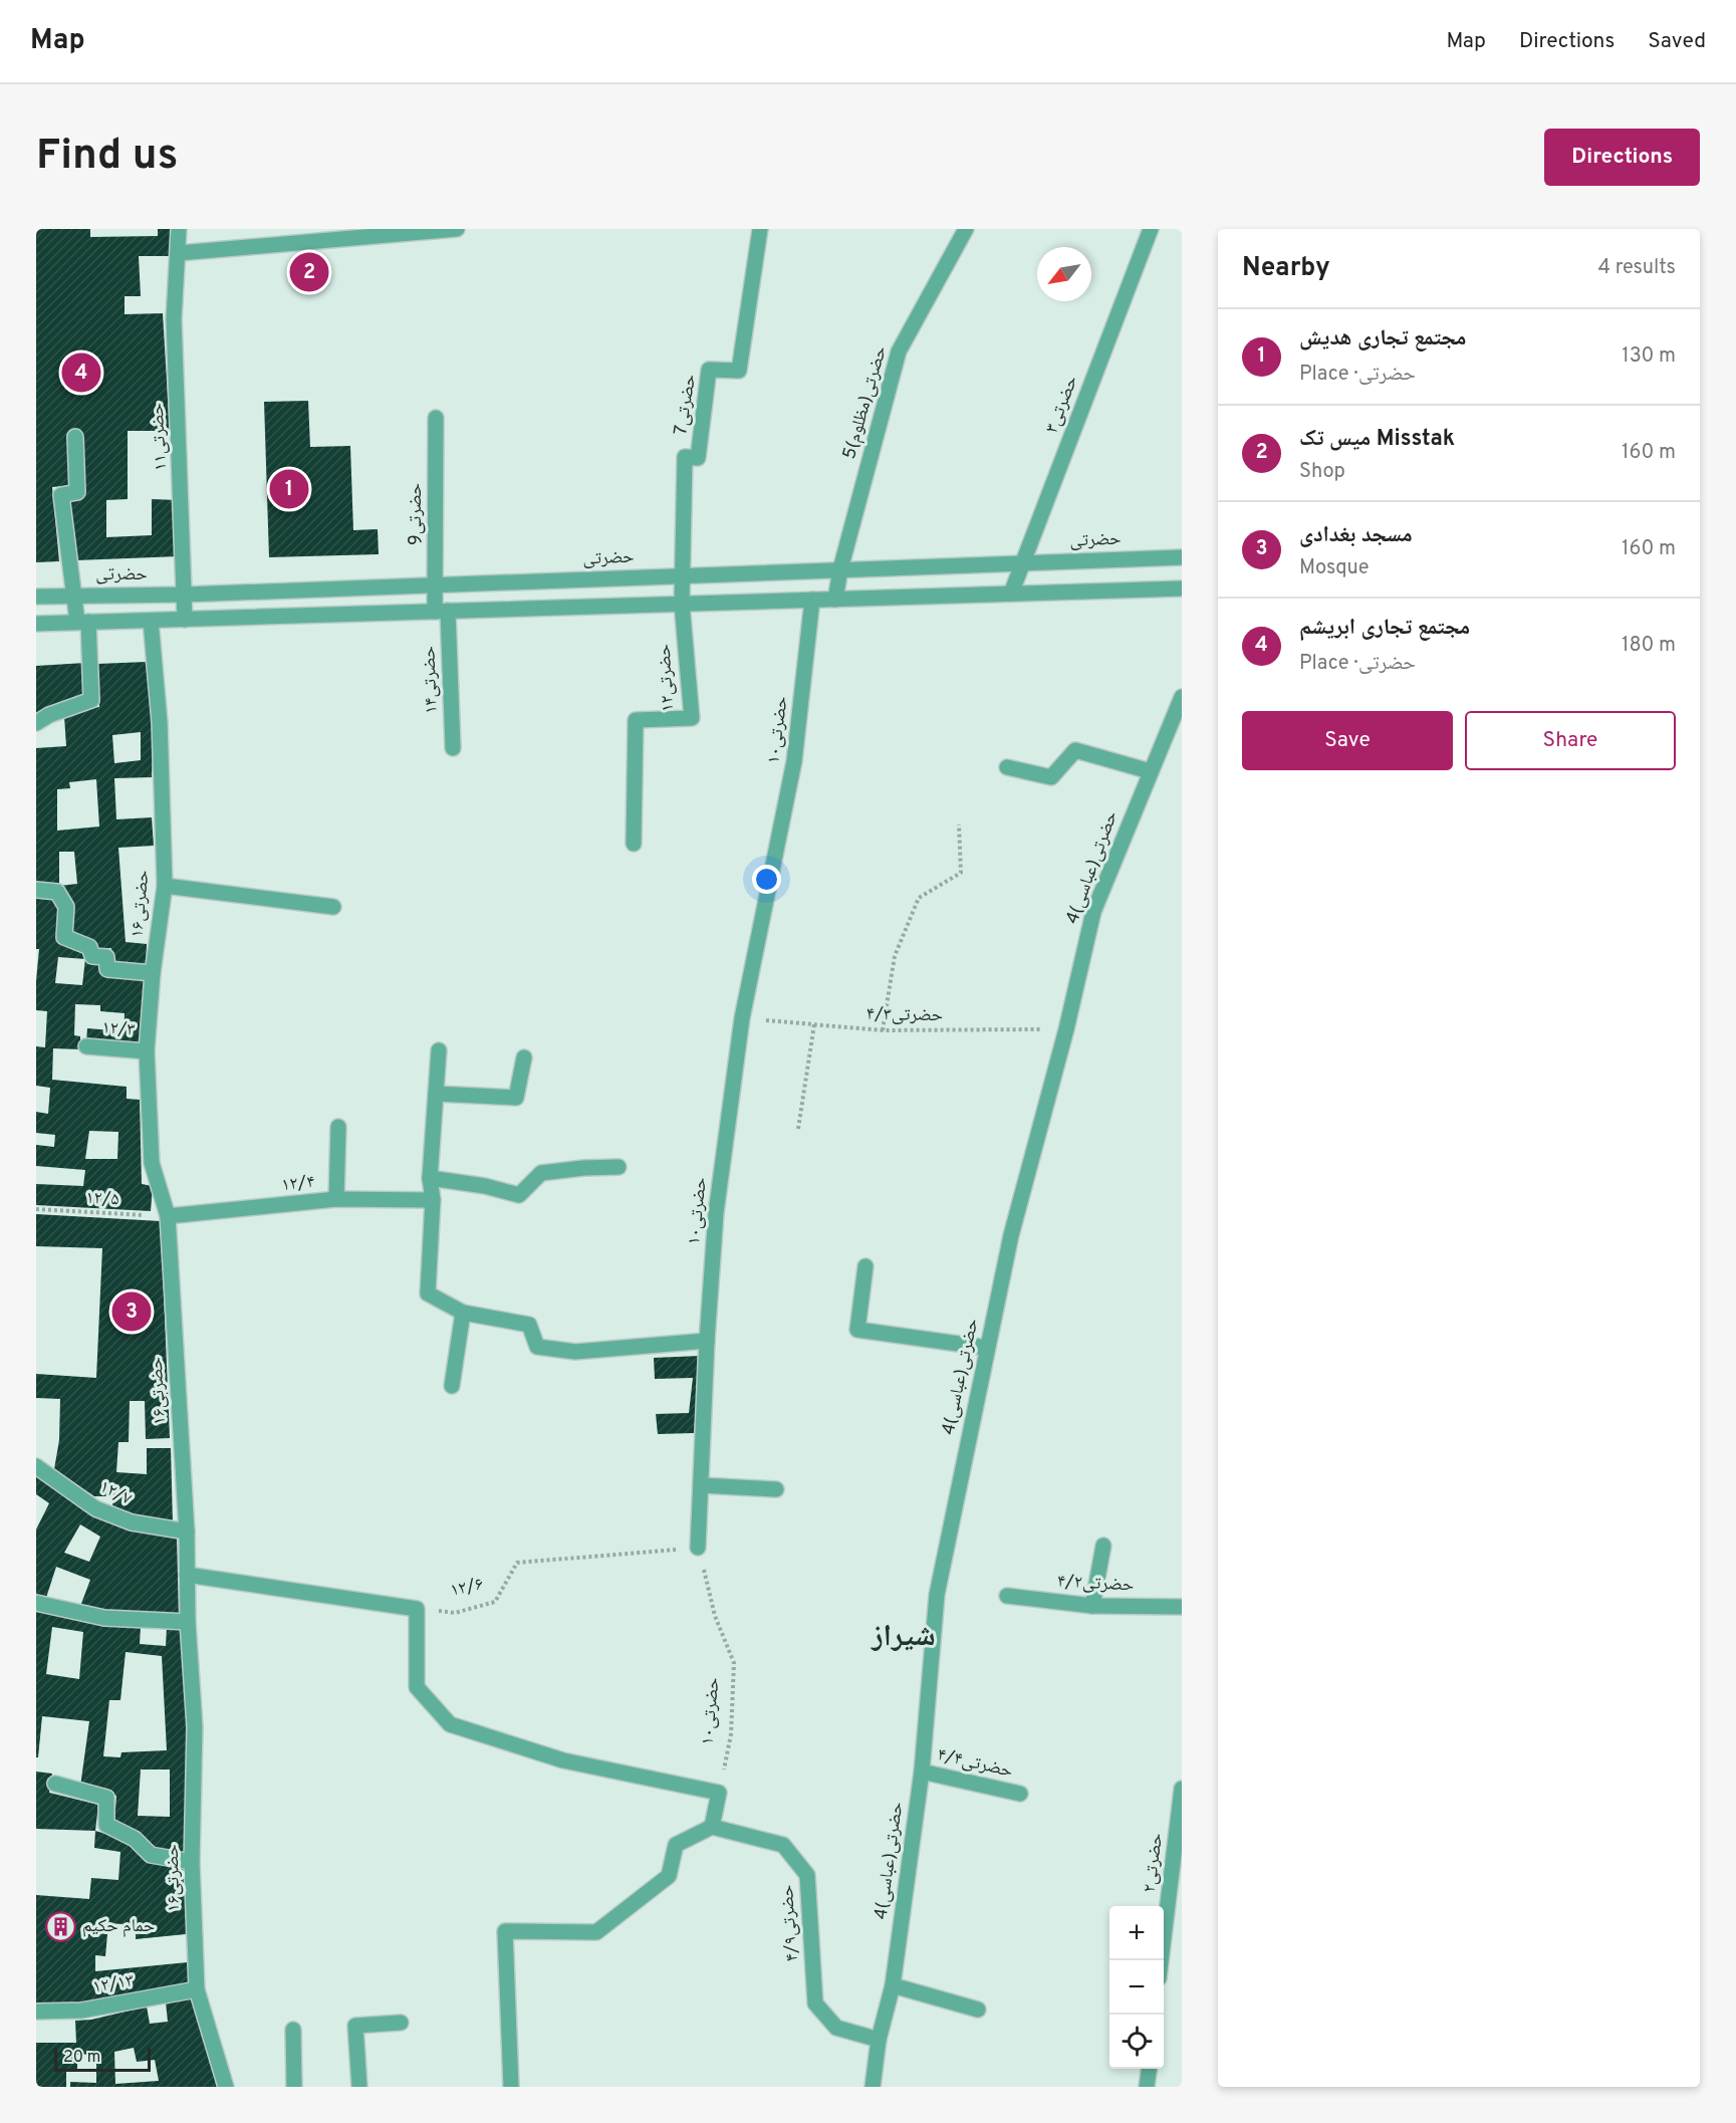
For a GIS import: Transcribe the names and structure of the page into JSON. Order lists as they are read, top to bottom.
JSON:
{
  "streets": {
    "street": [
      "5حضرتی(مظلوم)",
      "7حضرتی",
      "حضرتی۳",
      "حضرتی۱۱",
      "9حضرتی",
      "حضرتی",
      "حضرتی۱۲",
      "حضرتی۱۴",
      "حضرتی۱۰",
      "4حضرتی(عباسی)",
      "حضرتی۱۶",
      "۱۲/۳",
      "۱۲/۴",
      "۱۲/۷",
      "حضرتی۴/۲",
      "حضرتی۴/۴",
      "حضرتی۲",
      "حضرتی۴/۹",
      "۱۲/۱۳"
    ],
    "path": ["حضرتی۴/۳", "۱۲/۵", "۱۲/۶"]
  },
  "crossings": [
    ["5حضرتی(مظلوم)", "حضرتی"],
    ["7حضرتی", "حضرتی"],
    ["7حضرتی", "حضرتی۱۲"],
    ["حضرتی۳", "حضرتی"],
    ["حضرتی۱۱", "حضرتی"],
    ["9حضرتی", "حضرتی"],
    ["9حضرتی", "حضرتی۱۴"],
    ["حضرتی۱۰", "حضرتی۴/۳"],
    ["حضرتی۱۰", "۱۲/۶"],
    ["4حضرتی(عباسی)", "حضرتی۴/۳"],
    ["4حضرتی(عباسی)", "حضرتی۴/۴"],
    ["4حضرتی(عباسی)", "حضرتی۴/۹"],
    ["حضرتی۱۶", "۱۲/۳"],
    ["حضرتی۱۶", "۱۲/۴"],
    ["حضرتی۱۶", "۱۲/۵"],
    ["حضرتی۱۶", "۱۲/۷"],
    ["حضرتی۱۶", "۱۲/۱۳"],
    ["۱۲/۴", "۱۲/۵"]
  ],
  "districts": ["شیراز"],
  "places": {
    "building": ["حمام حکیم"]
  },
  "scale_bar": "20 m",
  "north": "bottom left",
  "page": {
    "header": "Map",
    "nav": ["Map", "Directions", "Saved"],
    "buttons": [
      "Directions",
      ["Save", "Share"]
    ],
    "title": "Find us",
    "heading": ["Nearby", "4 results"],
    "pins": [
      "2",
      "4",
      "1",
      "3"
    ],
    "list": [
      {
        "mark": "1",
        "name": "مجتمع تجاری هدیش",
        "note": "Place · حضرتی",
        "value": "130 m"
      },
      {
        "mark": "2",
        "name": "میس تک Misstak",
        "note": "Shop",
        "value": "160 m"
      },
      {
        "mark": "3",
        "name": "مسجد بغدادی",
        "note": "Mosque",
        "value": "160 m"
      },
      {
        "mark": "4",
        "name": "مجتمع تجاری ابریشم",
        "note": "Place · حضرتی",
        "value": "180 m"
      }
    ],
    "map_buttons": ["+", "−"],
    "scale": "20 m"
  }
}
